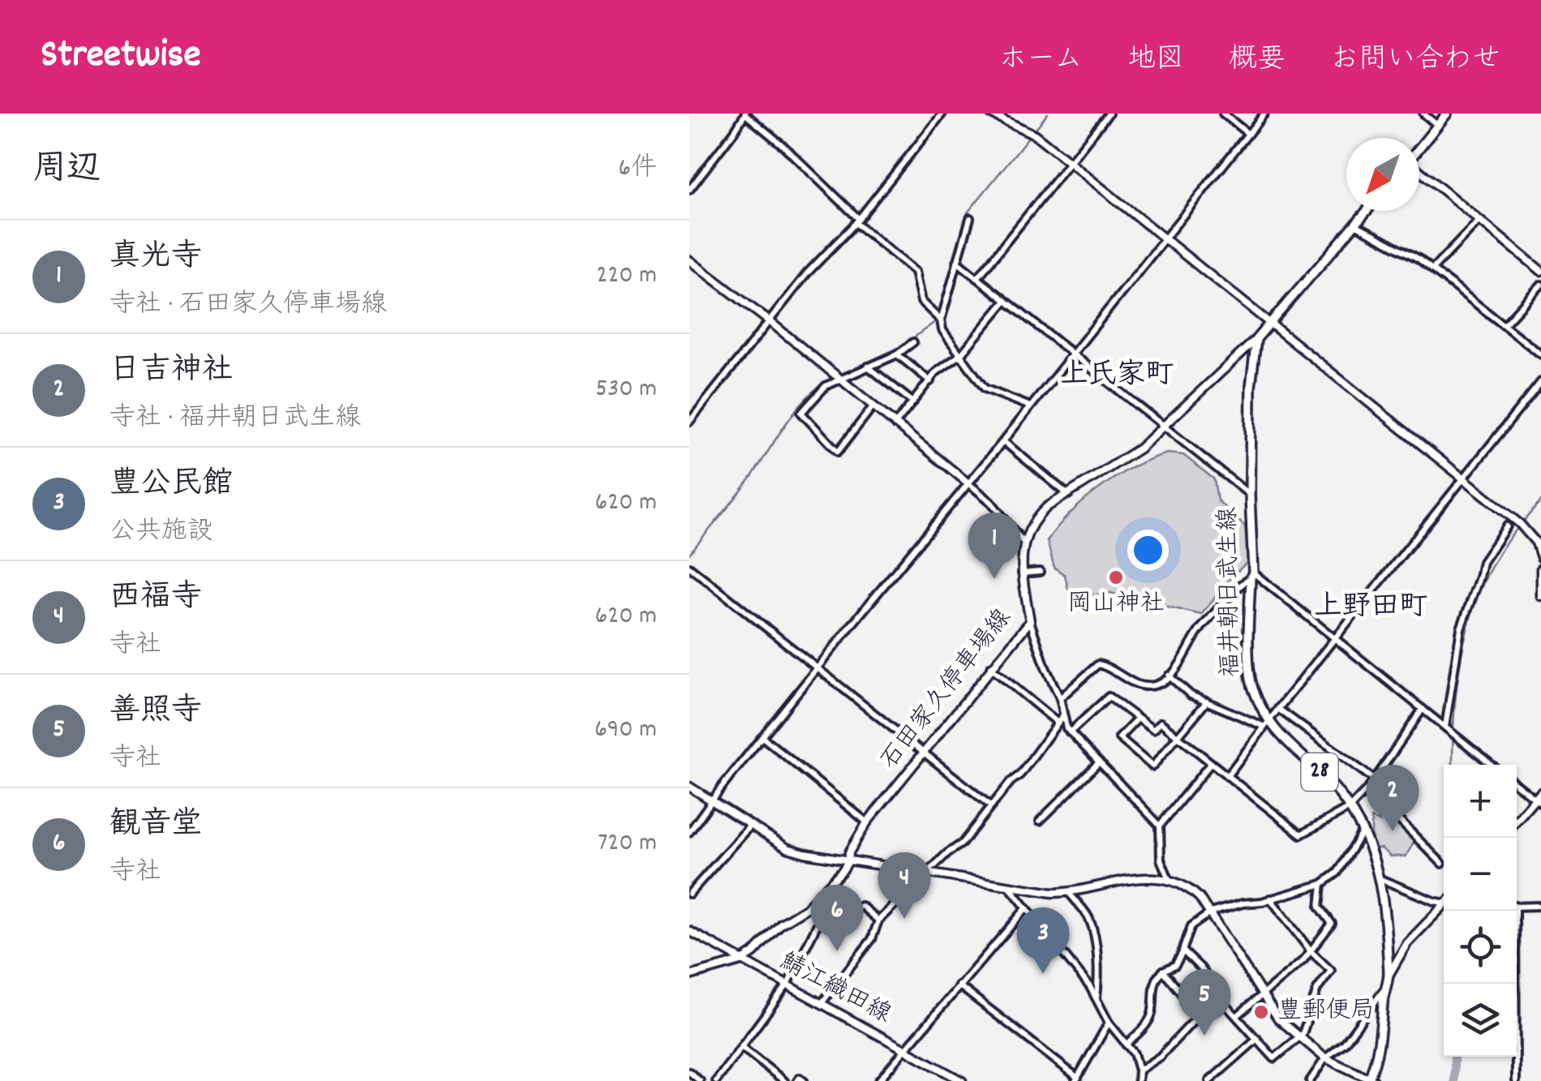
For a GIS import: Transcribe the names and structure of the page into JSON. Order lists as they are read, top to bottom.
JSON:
{
  "streets": {
    "main road": ["福井朝日武生線", "28"],
    "street": ["石田家久停車場線", "鯖江織田線"]
  },
  "crossings": [
    ["福井朝日武生線", "石田家久停車場線"],
    ["石田家久停車場線", "鯖江織田線"]
  ],
  "districts": ["上氏家町", "上野田町"],
  "places": ["岡山神社", "豊郵便局"],
  "north": "bottom left",
  "page": {
    "header": "Streetwise",
    "nav": [
      "ホーム",
      "地図",
      "概要",
      "お問い合わせ"
    ],
    "heading": ["周辺", "6件"],
    "list": [
      {
        "mark": "1",
        "name": "真光寺",
        "note": "寺社 · 石田家久停車場線",
        "value": "220 m"
      },
      {
        "mark": "2",
        "name": "日吉神社",
        "note": "寺社 · 福井朝日武生線",
        "value": "530 m"
      },
      {
        "mark": "3",
        "name": "豊公民館",
        "note": "公共施設",
        "value": "620 m"
      },
      {
        "mark": "4",
        "name": "西福寺",
        "note": "寺社",
        "value": "620 m"
      },
      {
        "mark": "5",
        "name": "善照寺",
        "note": "寺社",
        "value": "690 m"
      },
      {
        "mark": "6",
        "name": "観音堂",
        "note": "寺社",
        "value": "720 m"
      }
    ],
    "pins": [
      "1",
      "2",
      "4",
      "6",
      "3",
      "5"
    ],
    "map_buttons": ["+", "−"]
  }
}
